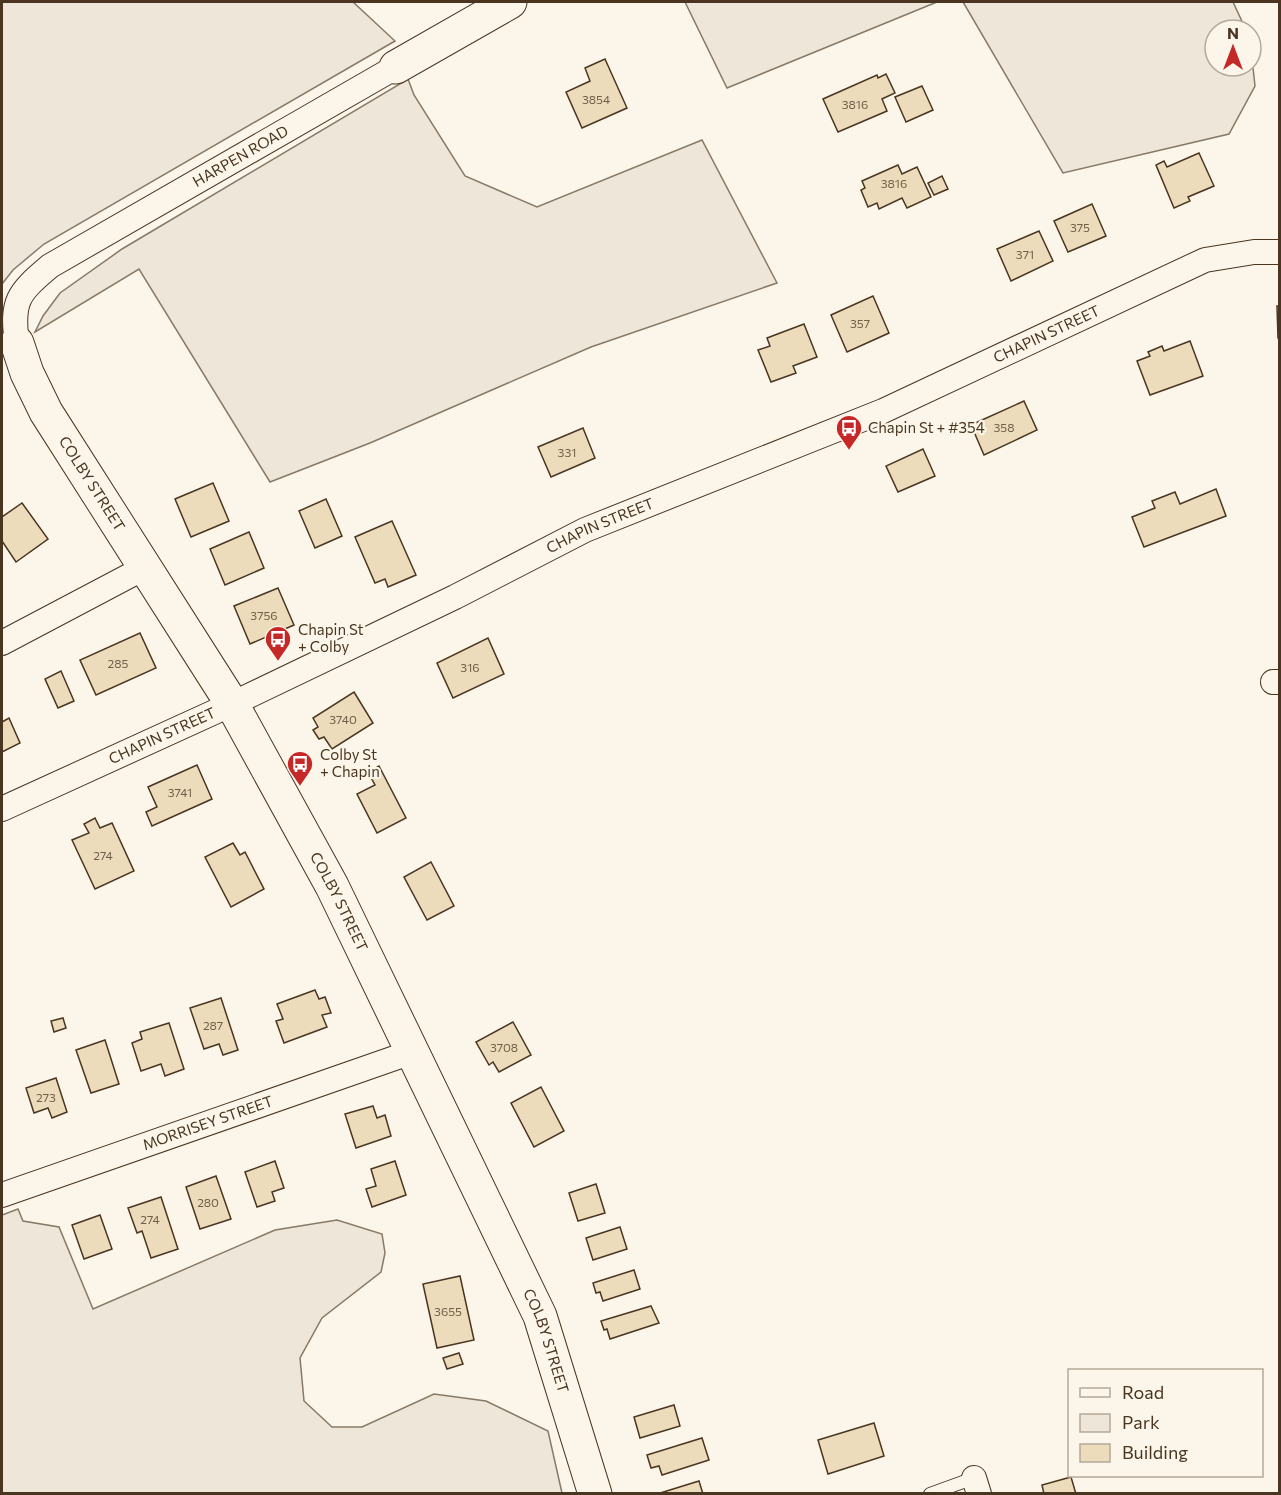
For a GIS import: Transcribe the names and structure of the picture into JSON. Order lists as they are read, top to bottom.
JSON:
{
  "streets": {
    "street": [
      "HARPEN ROAD",
      "CHAPIN STREET",
      "COLBY STREET",
      "MORRISEY STREET"
    ]
  },
  "crossings": [
    ["HARPEN ROAD", "COLBY STREET"],
    ["CHAPIN STREET", "COLBY STREET"],
    ["COLBY STREET", "MORRISEY STREET"]
  ],
  "places": {
    "bus stop": ["Chapin St + #354", "Chapin St + Colby", "Colby St + Chapin"]
  },
  "house_numbers": [
    "3854",
    "3816",
    "3816",
    "375",
    "371",
    "357",
    "358",
    "331",
    "3756",
    "285",
    "316",
    "3740",
    "3741",
    "274",
    "287",
    "3708",
    "273",
    "280",
    "274",
    "3655"
  ],
  "legend": ["Road", "Park", "Building"],
  "north": "top"
}
